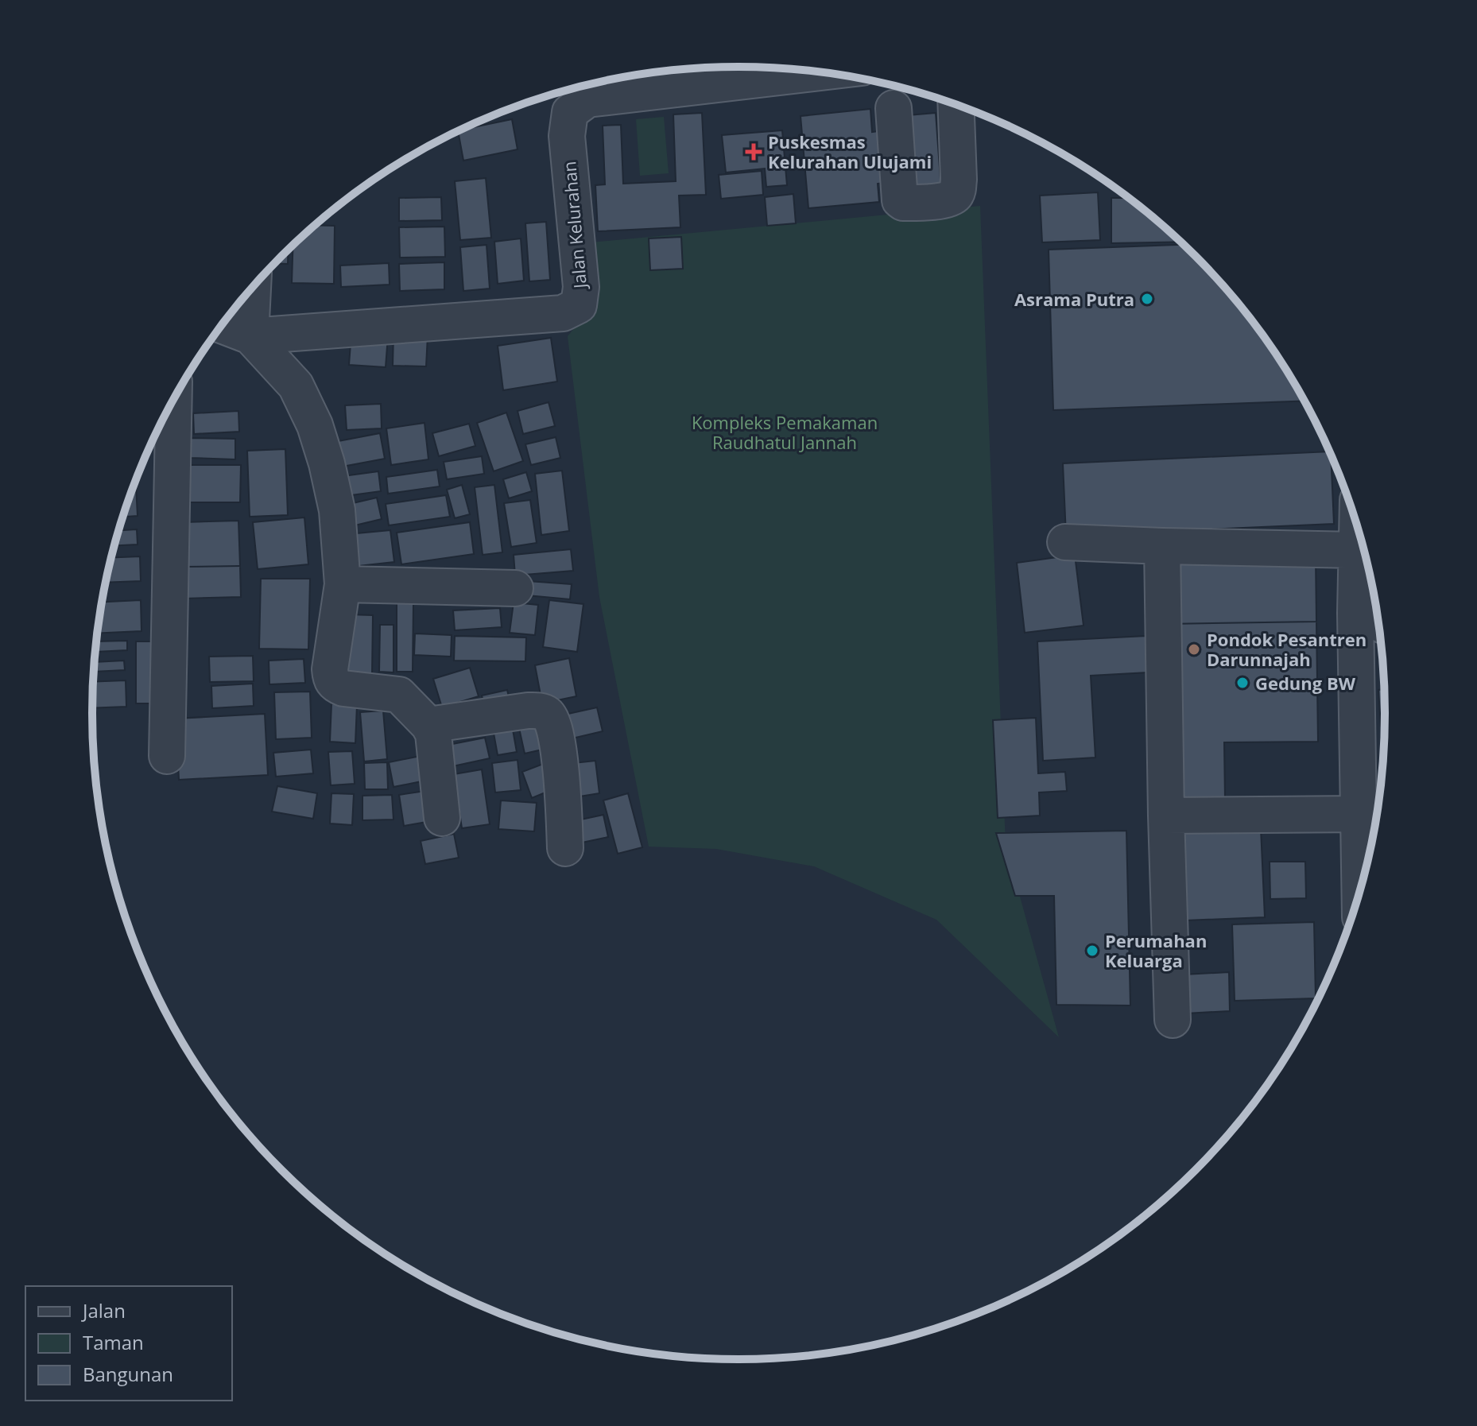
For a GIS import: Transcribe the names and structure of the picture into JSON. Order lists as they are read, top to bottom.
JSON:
{
  "streets": {
    "street": ["Jalan Kelurahan"]
  },
  "parks": ["Kompleks Pemakaman Raudhatul Jannah"],
  "places": {
    "health": ["Puskesmas Kelurahan Ulujami"],
    "other": [
      "Asrama Putra",
      "Pondok Pesantren Darunnajah",
      "Gedung BW",
      "Perumahan Keluarga"
    ]
  },
  "legend": ["Jalan", "Taman", "Bangunan"]
}
